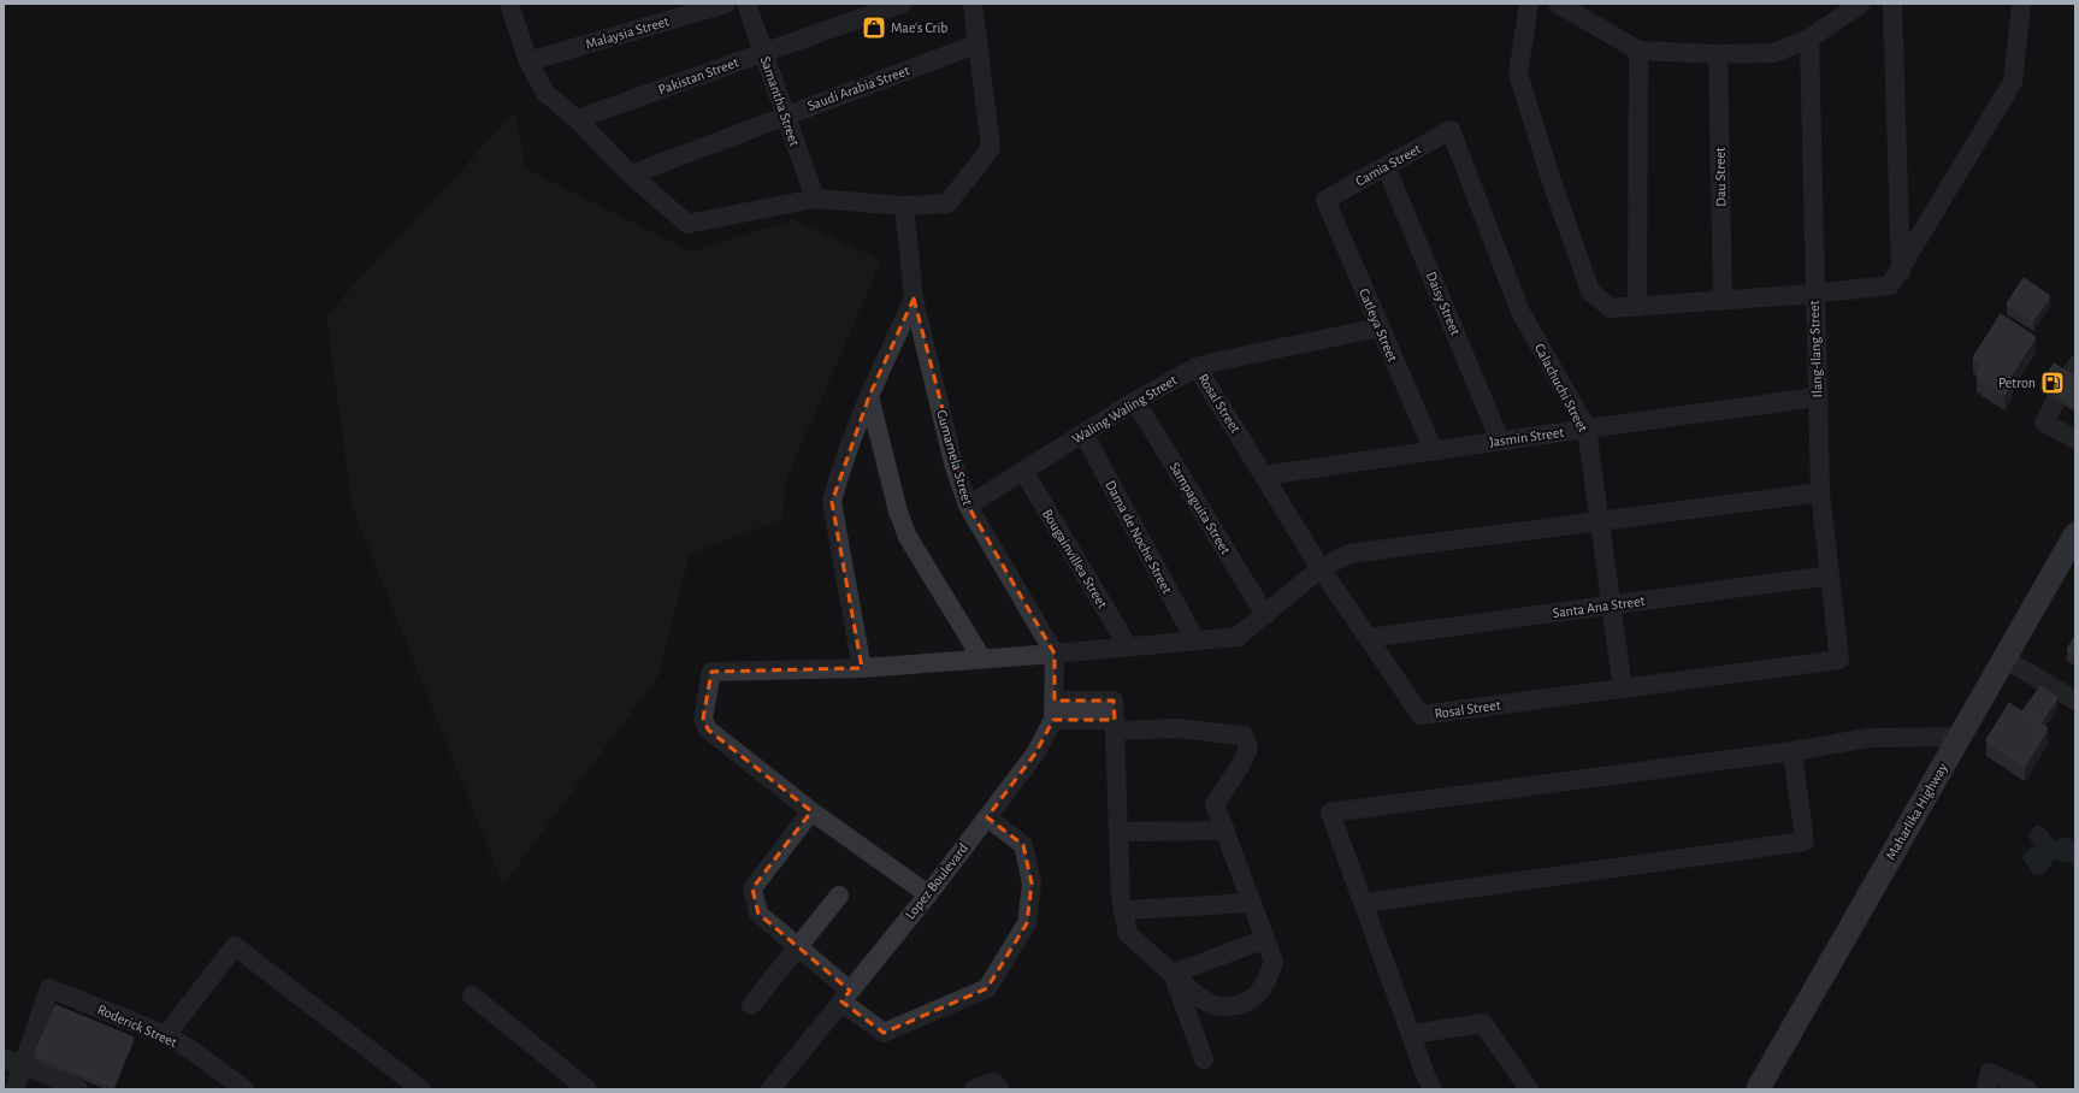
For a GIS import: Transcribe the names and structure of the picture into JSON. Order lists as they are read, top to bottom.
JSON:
{
  "streets": {
    "main road": ["Maharlika Highway"],
    "street": [
      "Malaysia Street",
      "Pakistan Street",
      "Saudi Arabia Street",
      "Samantha Street",
      "Camia Street",
      "Dau Street",
      "Daisy Street",
      "Catleya Street",
      "Ilang-Ilang Street",
      "Calachuchi Street",
      "Rosal Street",
      "Waling Waling Street",
      "Jasmin Street",
      "Gumamela Street",
      "Sampaguita Street",
      "Dama de Noche Street",
      "Bougainvillea Street",
      "Santa Ana Street",
      "Lopez Boulevard",
      "Roderick Street"
    ]
  },
  "crossings": [
    ["Pakistan Street", "Samantha Street"],
    ["Saudi Arabia Street", "Samantha Street"],
    ["Camia Street", "Daisy Street"],
    ["Camia Street", "Catleya Street"],
    ["Camia Street", "Calachuchi Street"],
    ["Daisy Street", "Jasmin Street"],
    ["Catleya Street", "Waling Waling Street"],
    ["Catleya Street", "Jasmin Street"],
    ["Ilang-Ilang Street", "Rosal Street"],
    ["Ilang-Ilang Street", "Jasmin Street"],
    ["Ilang-Ilang Street", "Santa Ana Street"],
    ["Calachuchi Street", "Rosal Street"],
    ["Calachuchi Street", "Jasmin Street"],
    ["Calachuchi Street", "Santa Ana Street"],
    ["Rosal Street", "Waling Waling Street"],
    ["Rosal Street", "Jasmin Street"],
    ["Rosal Street", "Santa Ana Street"],
    ["Waling Waling Street", "Gumamela Street"],
    ["Waling Waling Street", "Sampaguita Street"],
    ["Waling Waling Street", "Dama de Noche Street"],
    ["Waling Waling Street", "Bougainvillea Street"],
    ["Gumamela Street", "Lopez Boulevard"]
  ],
  "places": {
    "shop": ["Mae's Crib"],
    "fuel station": ["Petron"]
  }
}
